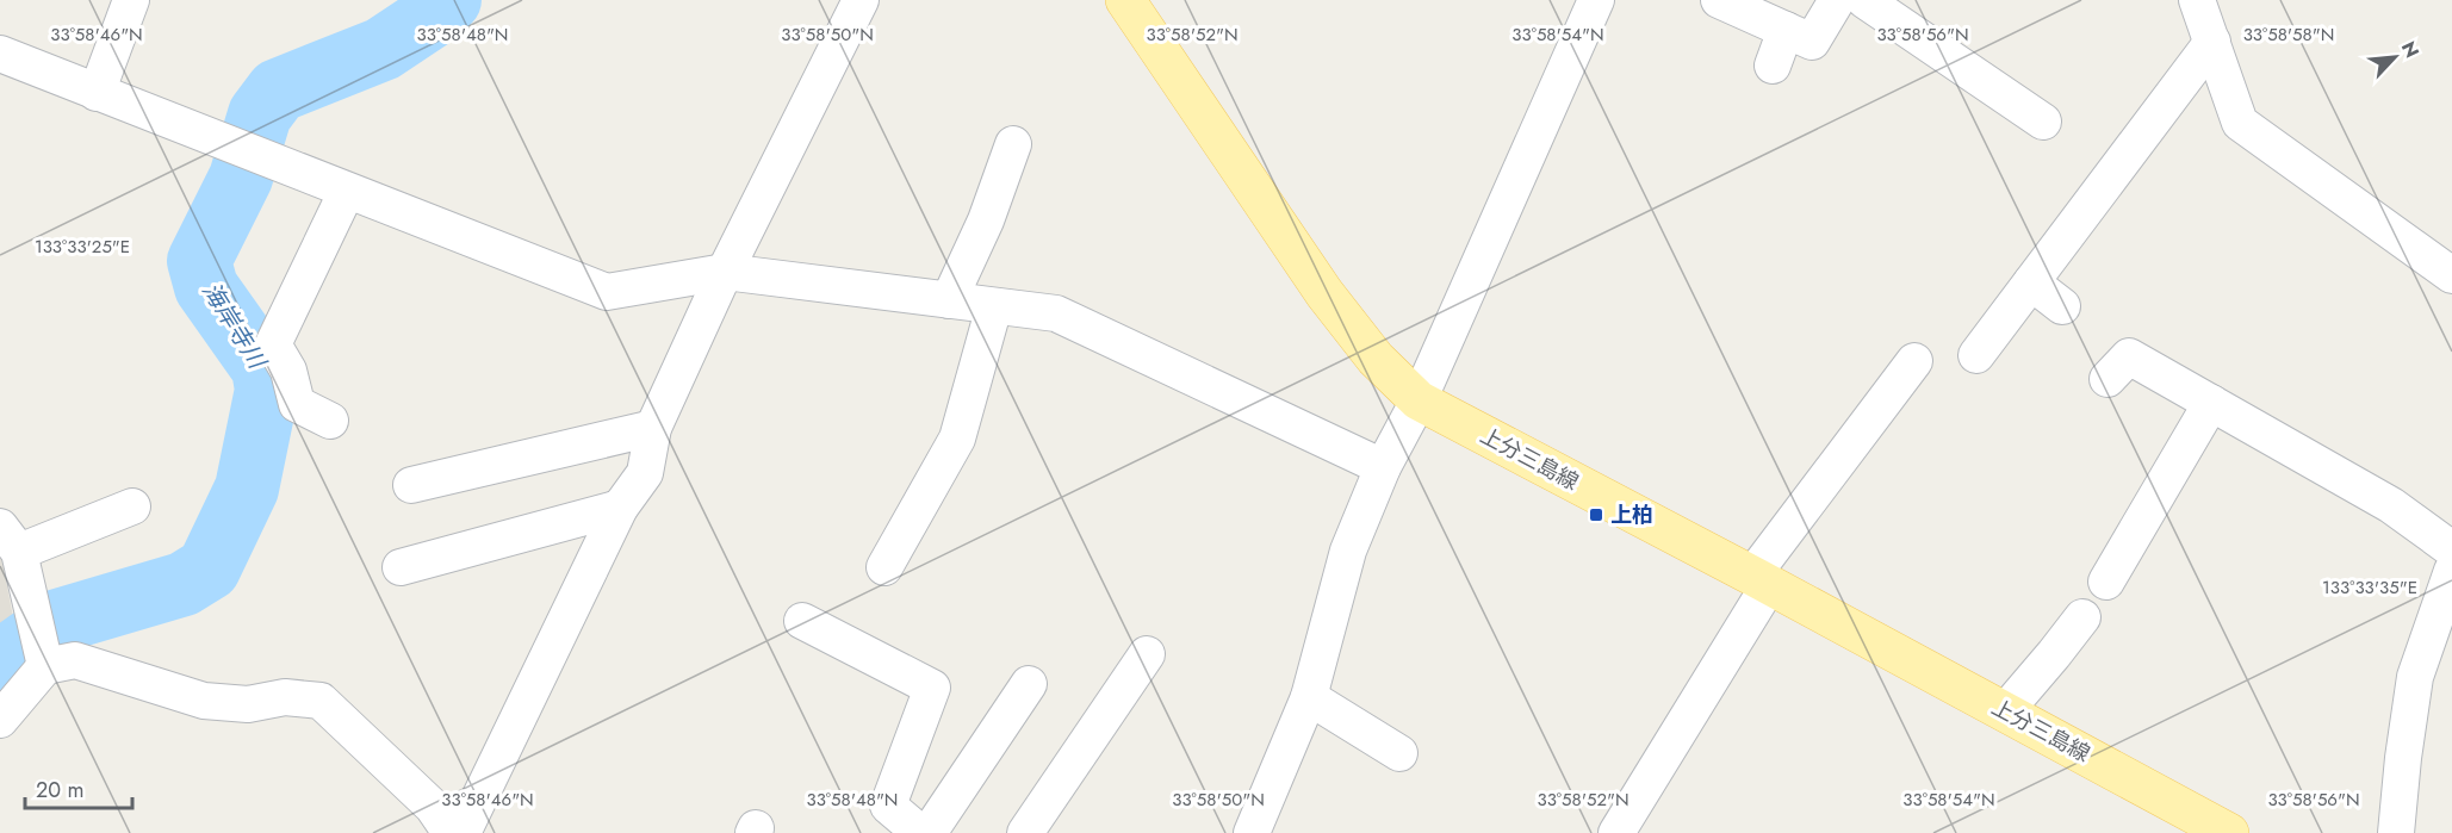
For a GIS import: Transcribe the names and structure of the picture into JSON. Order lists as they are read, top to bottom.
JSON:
{
  "streets": {
    "main road": ["上分三島線"]
  },
  "water": ["海岸寺川"],
  "places": {
    "transit": ["上柏"]
  },
  "scale_bar": "20 m",
  "north": "top right",
  "coordinates": [
    "33°58'54\"N",
    "33°58'56\"N",
    "33°58'46\"N",
    "33°58'48\"N",
    "33°58'50\"N",
    "33°58'52\"N",
    "33°58'58\"N",
    "133°33'25\"E",
    "133°33'35\"E"
  ]
}
